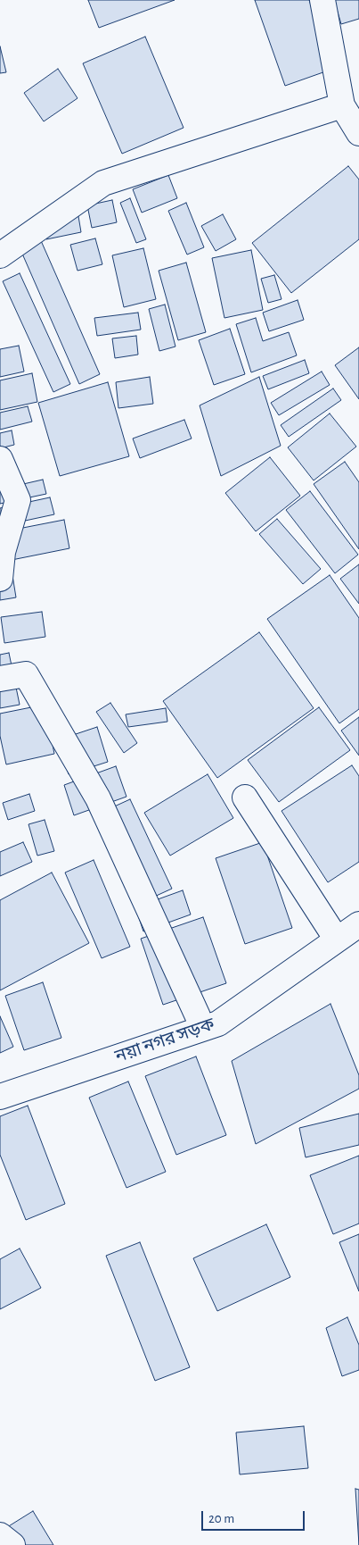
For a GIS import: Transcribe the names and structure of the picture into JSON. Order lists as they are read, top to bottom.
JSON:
{
  "streets": {
    "street": ["নয়া নগর সড়ক"]
  },
  "scale_bar": "20 m"
}
